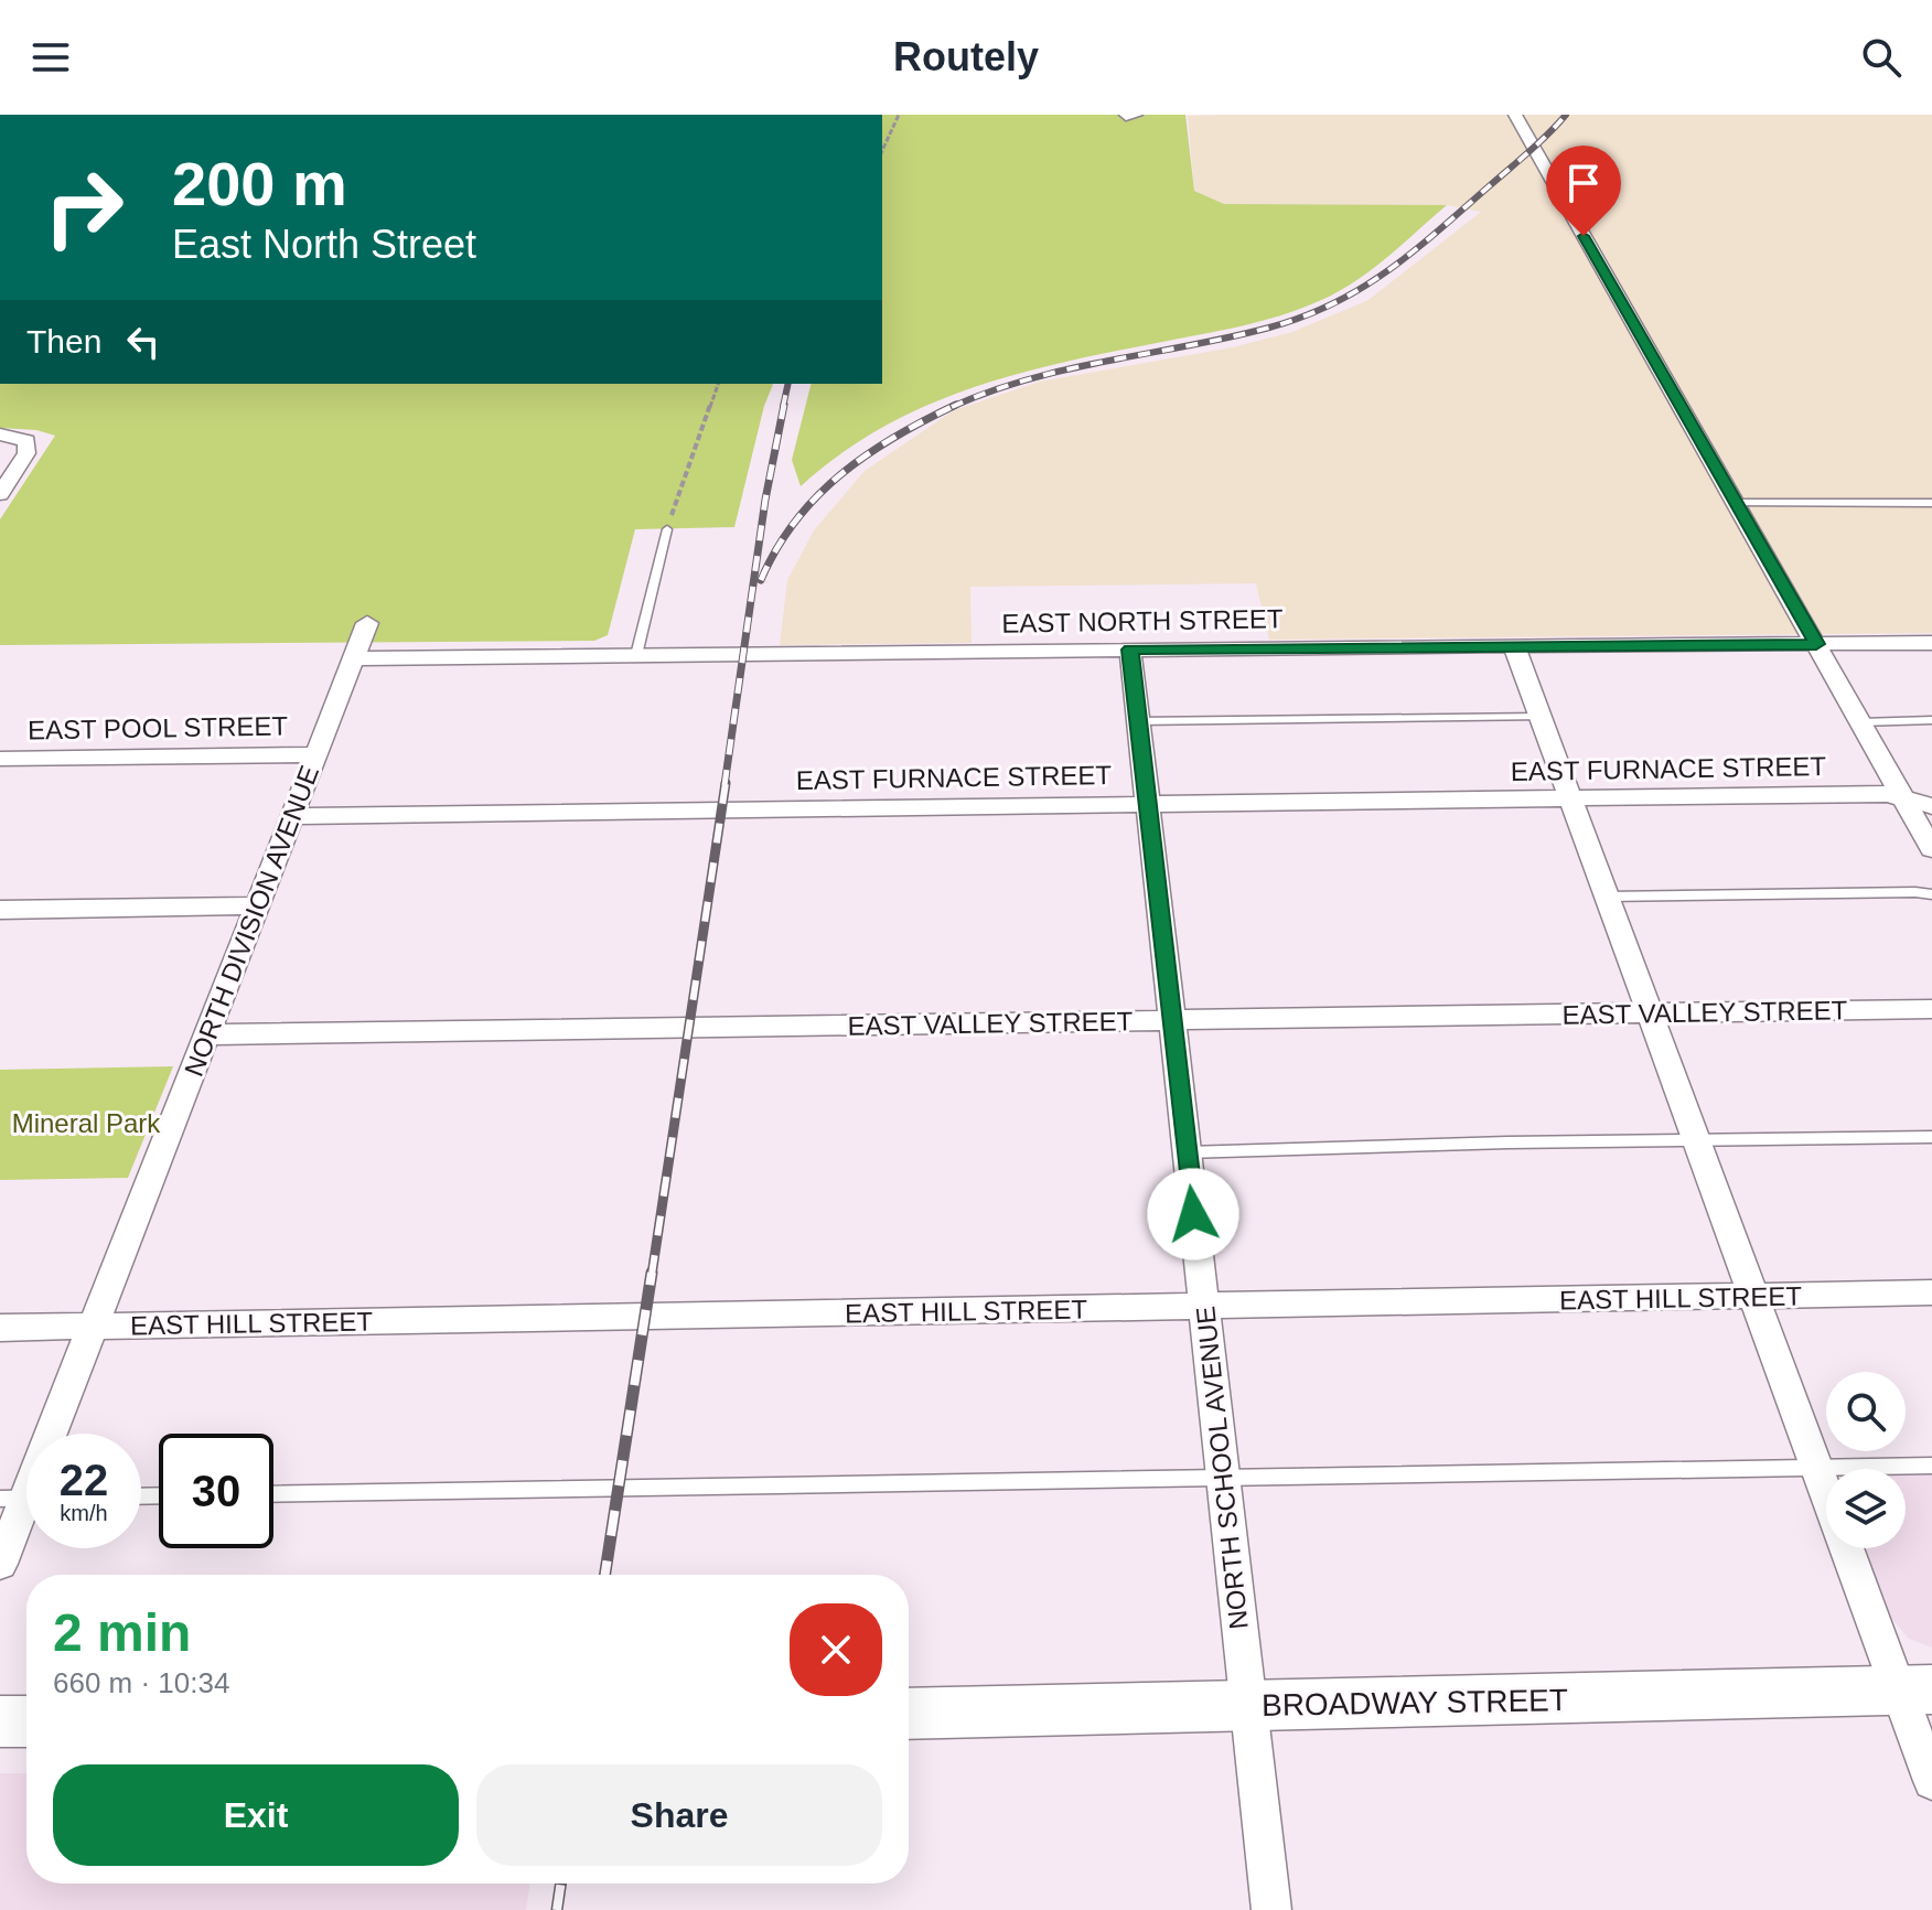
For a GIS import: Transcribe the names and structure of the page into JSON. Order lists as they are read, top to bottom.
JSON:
{
  "streets": {
    "street": [
      "EAST NORTH STREET",
      "EAST POOL STREET",
      "EAST FURNACE STREET",
      "NORTH DIVISION AVENUE",
      "EAST VALLEY STREET",
      "EAST HILL STREET",
      "NORTH SCHOOL AVENUE",
      "BROADWAY STREET"
    ]
  },
  "crossings": [
    ["EAST NORTH STREET", "NORTH DIVISION AVENUE"],
    ["EAST NORTH STREET", "NORTH SCHOOL AVENUE"],
    ["EAST POOL STREET", "NORTH DIVISION AVENUE"],
    ["EAST FURNACE STREET", "NORTH DIVISION AVENUE"],
    ["EAST FURNACE STREET", "NORTH SCHOOL AVENUE"],
    ["NORTH DIVISION AVENUE", "EAST VALLEY STREET"],
    ["NORTH DIVISION AVENUE", "EAST HILL STREET"],
    ["EAST VALLEY STREET", "NORTH SCHOOL AVENUE"],
    ["EAST HILL STREET", "NORTH SCHOOL AVENUE"],
    ["NORTH SCHOOL AVENUE", "BROADWAY STREET"]
  ],
  "parks": ["Mineral Park"],
  "page": {
    "header": "Routely",
    "turn": ["200 m", "East North Street"],
    "then": "Then",
    "speed": "22 km/h",
    "limit": "30",
    "heading": ["2 min", "660 m · 10:34"],
    "buttons": ["Exit", "Share"]
  }
}
